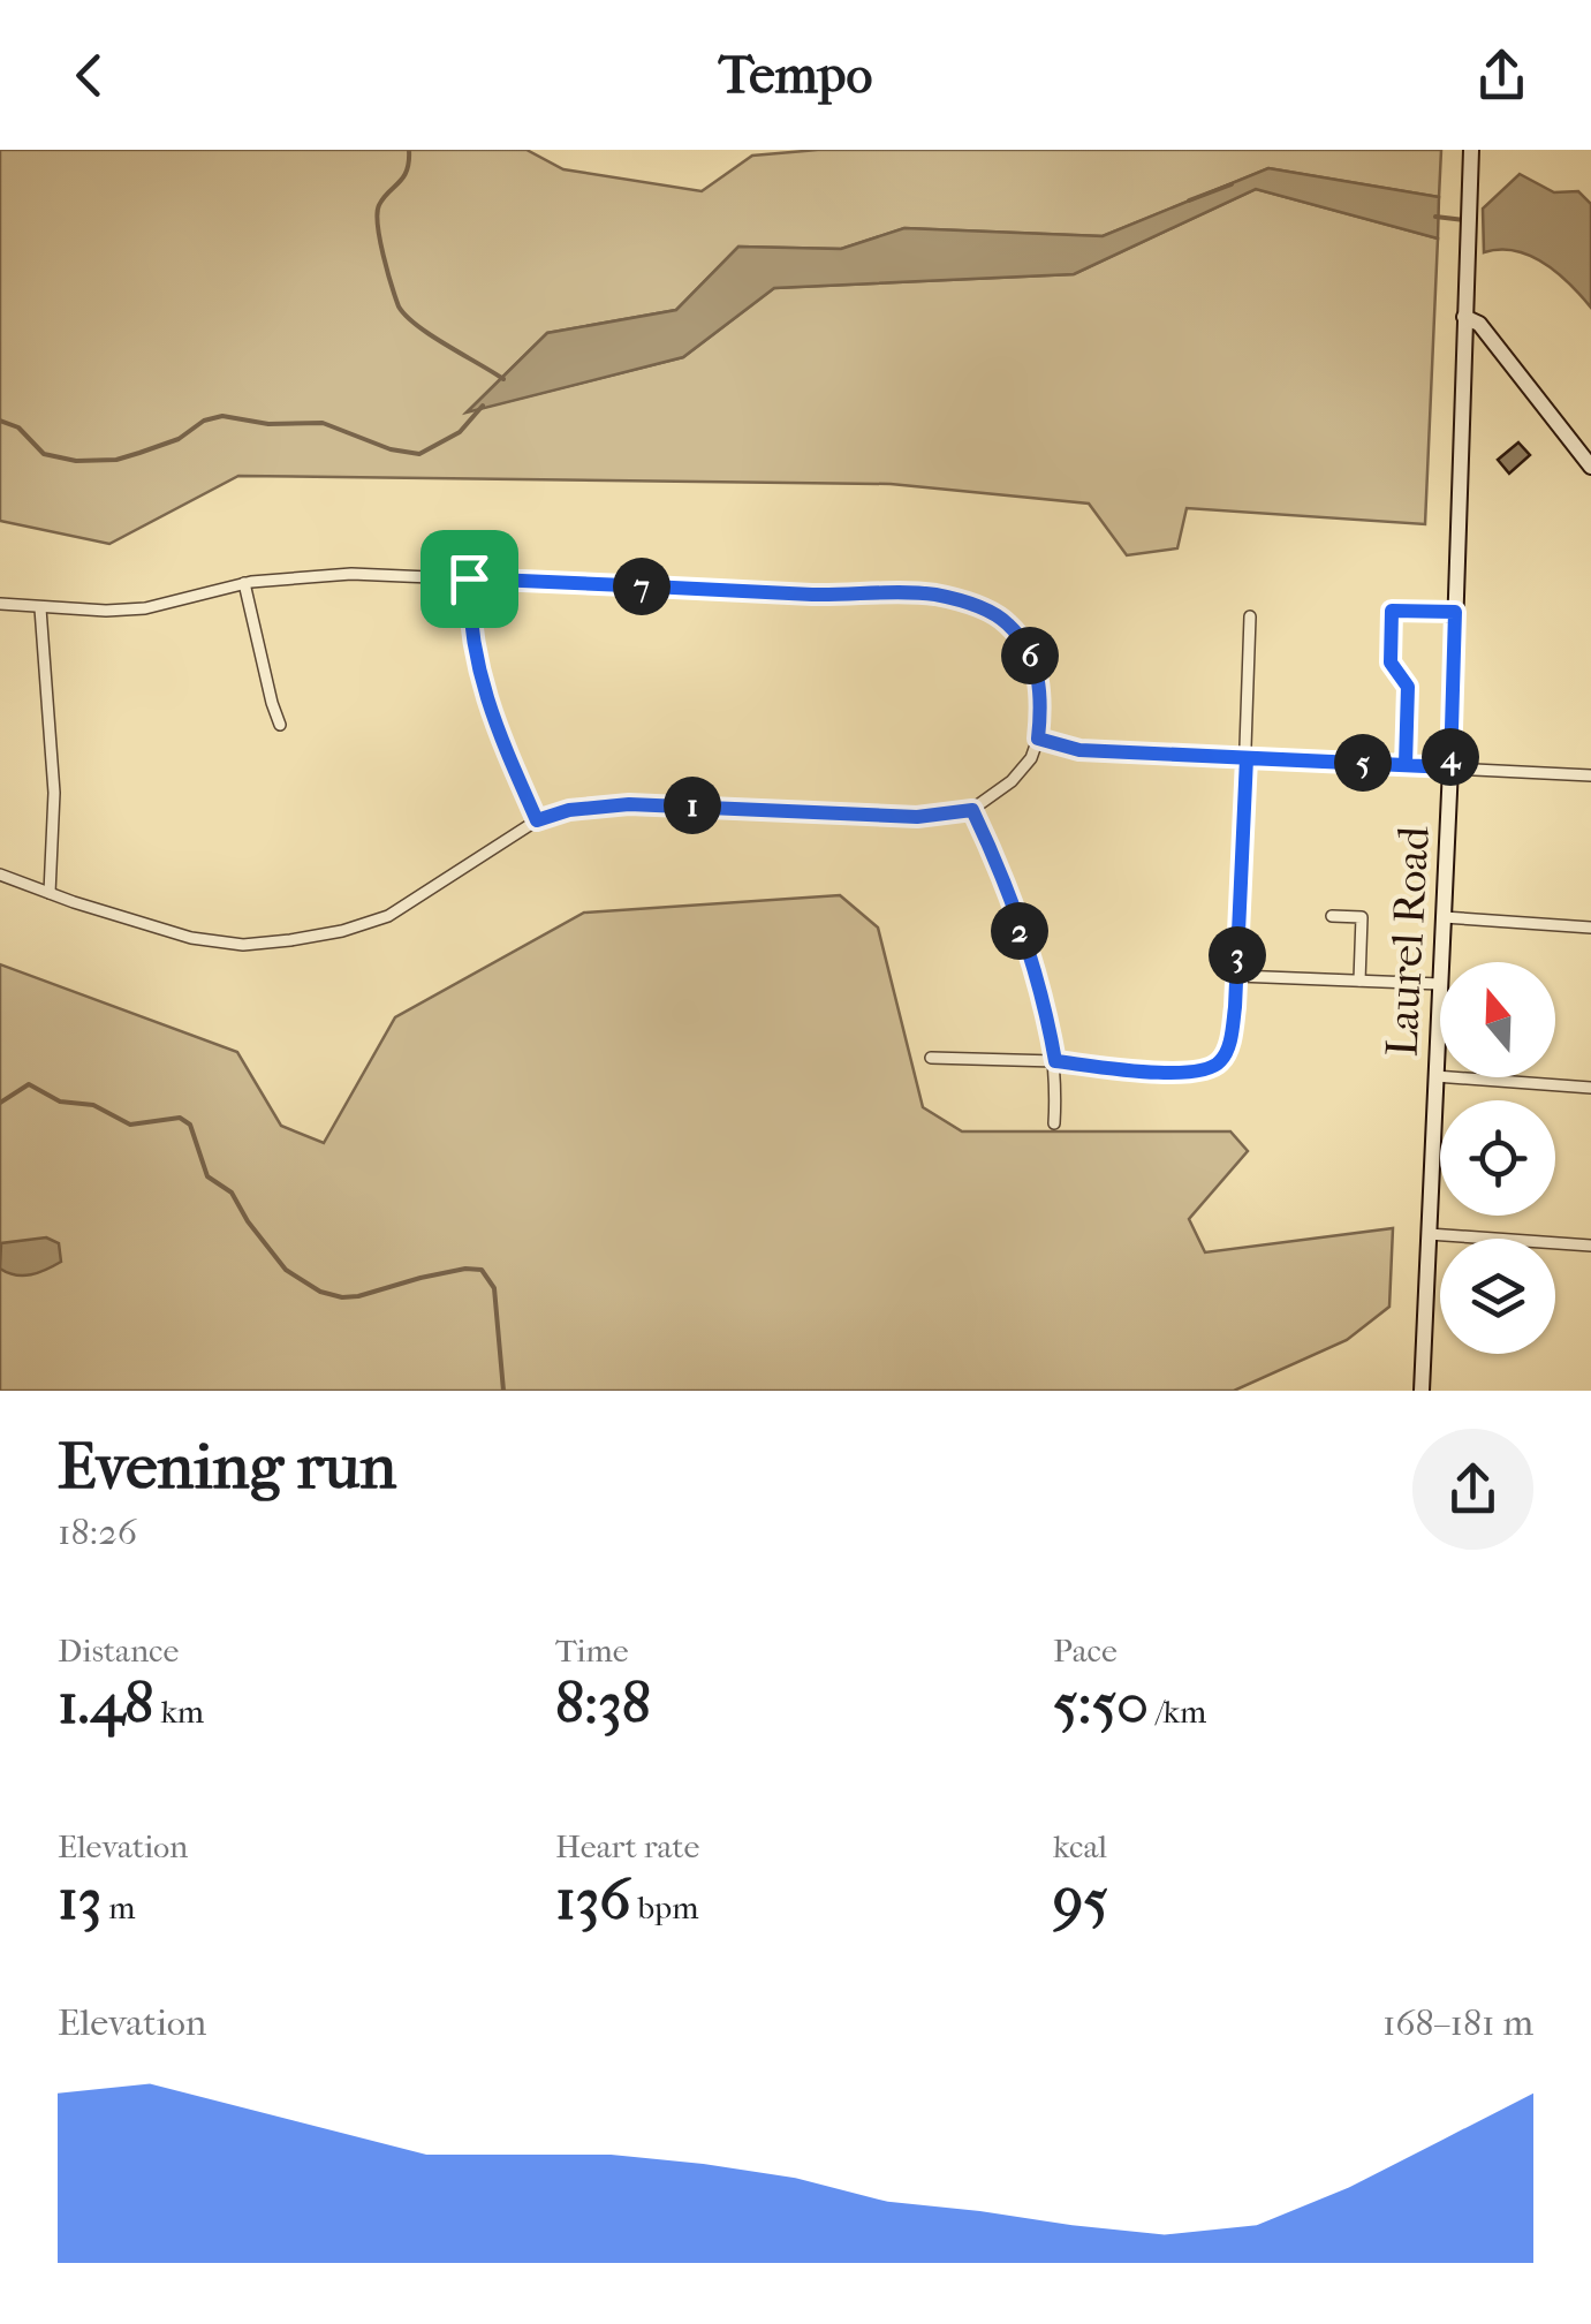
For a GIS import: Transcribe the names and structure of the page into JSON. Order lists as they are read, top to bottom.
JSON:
{
  "streets": {
    "main road": ["Laurel Road"]
  },
  "north": "top",
  "page": {
    "header": "Tempo",
    "pins": [
      "7",
      "6",
      "4",
      "5",
      "1",
      "2",
      "3"
    ],
    "heading": ["Evening run", "18:26"],
    "stats": [
      ["Distance", "1.48 km"],
      ["Time", "8:38"],
      ["Pace", "5:50 /km"],
      ["Elevation", "13 m"],
      ["Heart rate", "136 bpm"],
      ["kcal", "95"]
    ],
    "chart": ["Elevation", "168–181 m"]
  }
}
